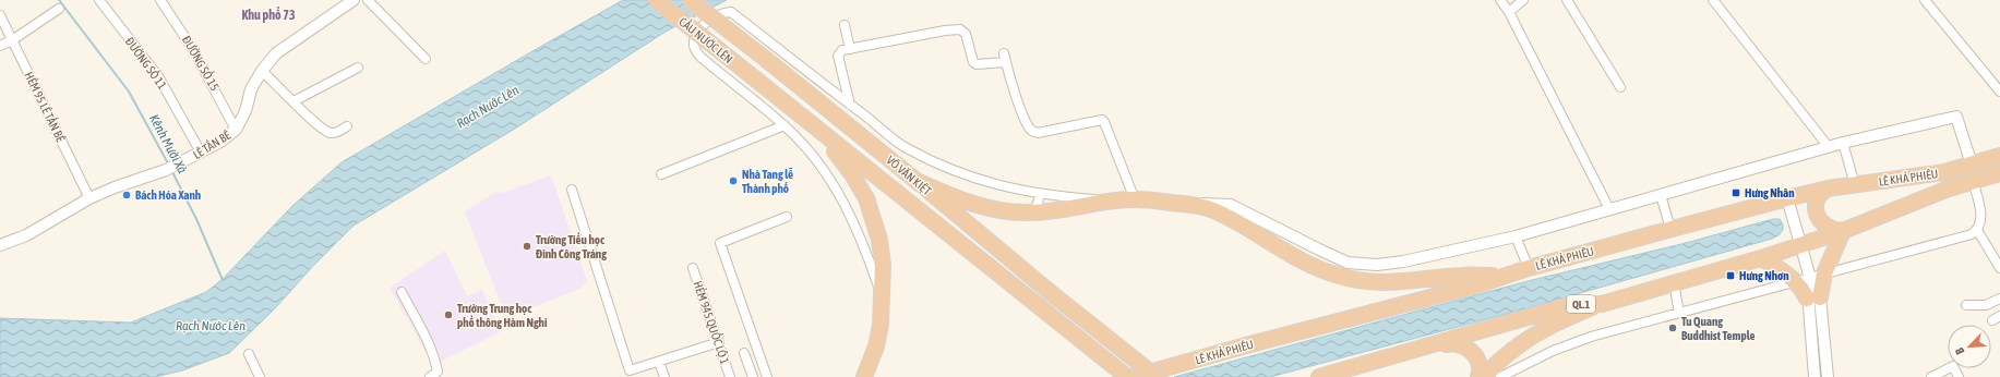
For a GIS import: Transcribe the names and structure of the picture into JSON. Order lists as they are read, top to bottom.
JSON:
{
  "streets": {
    "highway": [
      "CẦU NƯỚC LÊN",
      "VÕ VĂN KIỆT",
      "LÊ KHẢ PHIÊU",
      "QL.1"
    ],
    "street": [
      "ĐƯỜNG SỐ 11",
      "ĐƯỜNG SỐ 15",
      "HẺM 95 LÊ TẤN BÊ",
      "LÊ TẤN BÊ",
      "HẺM 945 QUỐC LỘ 1"
    ]
  },
  "crossings": [
    ["CẦU NƯỚC LÊN", "VÕ VĂN KIỆT"],
    ["ĐƯỜNG SỐ 11", "LÊ TẤN BÊ"],
    ["ĐƯỜNG SỐ 15", "LÊ TẤN BÊ"],
    ["HẺM 95 LÊ TẤN BÊ", "LÊ TẤN BÊ"]
  ],
  "districts": ["Khu phố 73"],
  "water": ["Rạch Nước Lên", "Kênh Mười Xà"],
  "places": {
    "other": [
      "Nhà Tang lễ Thành phố",
      "Bách Hóa Xanh",
      "Trường Tiểu học Đinh Công Tráng",
      "Trường Trung học phổ thông Hàm Nghi",
      "Tu Quang Buddhist Temple"
    ],
    "transit": ["Hưng Nhân", "Hưng Nhơn"]
  },
  "north": "bottom left"
}
